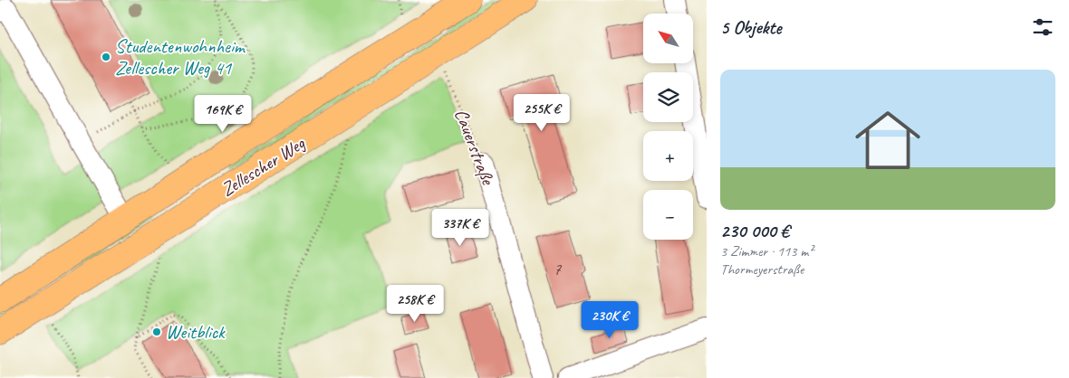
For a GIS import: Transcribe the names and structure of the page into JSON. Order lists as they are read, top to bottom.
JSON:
{
  "streets": {
    "main road": ["Zellescher Weg"],
    "street": ["Cauerstraße"]
  },
  "crossings": [
    ["Cauerstraße", "Zellescher Weg"]
  ],
  "places": ["Studentenwohnheim Zellescher Weg 41", "Weitblick"],
  "house_numbers": ["7"],
  "north": "top left",
  "page": {
    "heading": "5 Objekte",
    "map_buttons": ["+", "−"],
    "list": [
      {
        "name": "230 000 €",
        "note": "3 Zimmer · 113 m² · Thormeyerstraße"
      }
    ],
    "price": [
      "255K €",
      "169K €",
      "337K €",
      "258K €",
      "230K €"
    ]
  }
}
